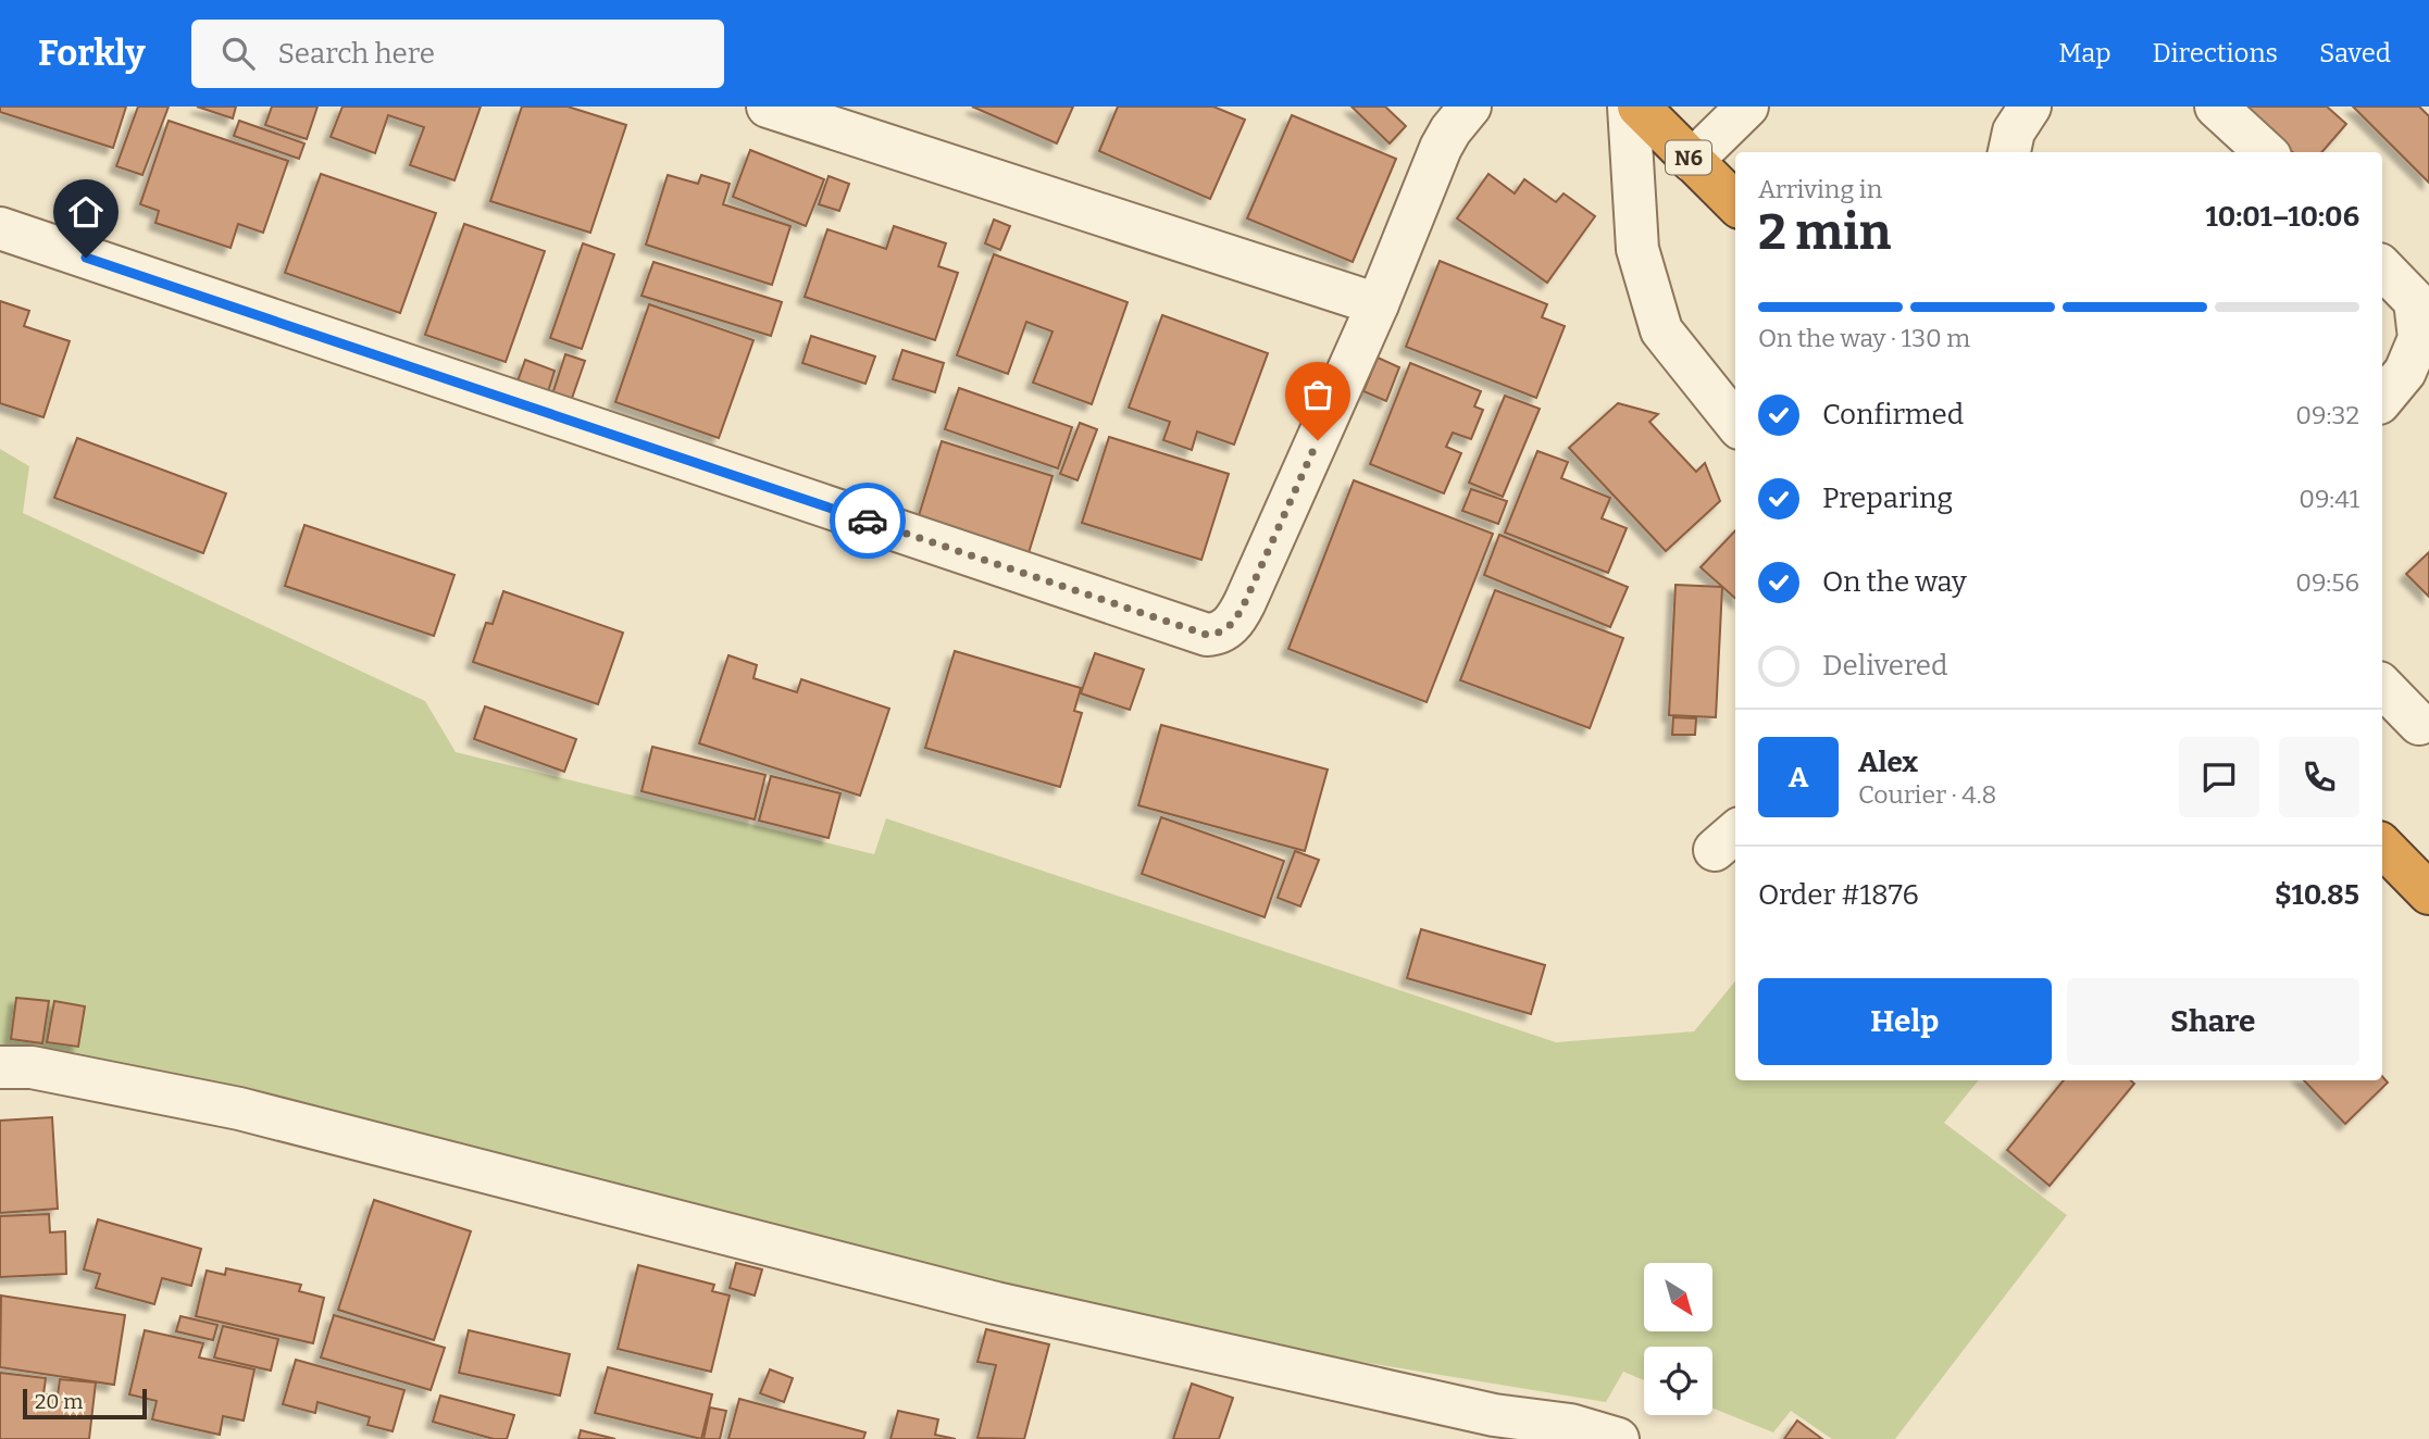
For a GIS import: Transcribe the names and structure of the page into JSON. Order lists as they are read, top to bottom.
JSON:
{
  "streets": {
    "highway": ["N6"]
  },
  "scale_bar": "20 m",
  "north": "bottom right",
  "page": {
    "header": "Forkly",
    "search": "Search here",
    "nav": ["Map", "Directions", "Saved"],
    "heading": ["2 min", "Arriving in", "10:01–10:06"],
    "panel": [
      "Alex",
      "Courier · 4.8",
      "Order #1876",
      "$10.85"
    ],
    "bar": "On the way · 130 m",
    "list": [
      ["Confirmed", "09:32"],
      ["Preparing", "09:41"],
      ["On the way", "09:56"],
      "Delivered"
    ],
    "round": "A",
    "buttons": ["Help", "Share"],
    "scale": "20 m"
  }
}
